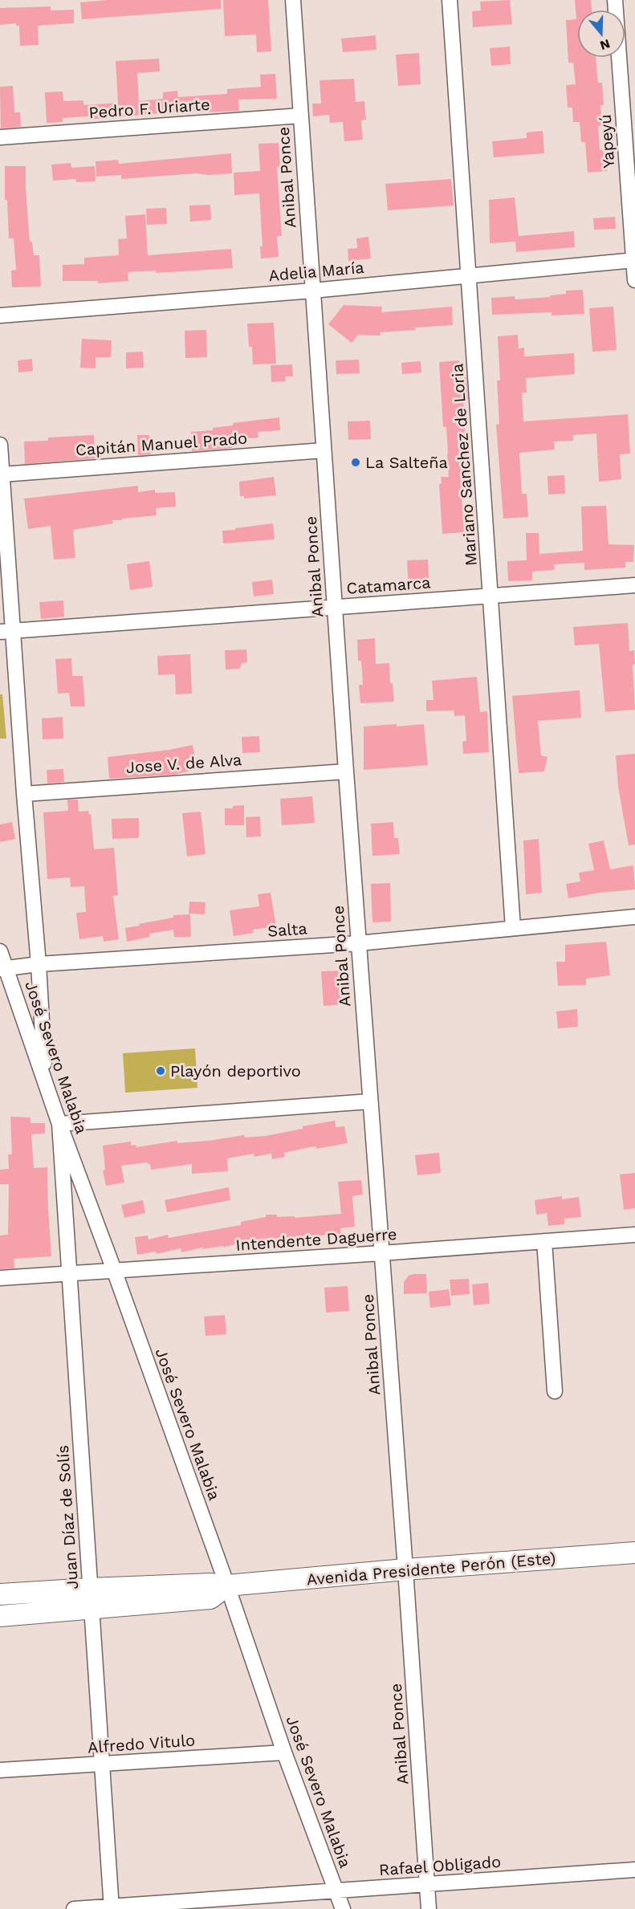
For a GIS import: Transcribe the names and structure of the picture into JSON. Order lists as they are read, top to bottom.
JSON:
{
  "streets": {
    "main road": ["Avenida Presidente Perón (Este)"],
    "street": [
      "Pedro F. Uriarte",
      "Yapeyú",
      "Anibal Ponce",
      "Adelia María",
      "Capitán Manuel Prado",
      "Mariano Sanchez de Loria",
      "Catamarca",
      "Jose V. de Alva",
      "Salta",
      "José Severo Malabia",
      "Intendente Daguerre",
      "Juan Díaz de Solís",
      "Alfredo Vitulo",
      "Rafael Obligado"
    ]
  },
  "crossings": [
    ["Pedro F. Uriarte", "Anibal Ponce"],
    ["Yapeyú", "Adelia María"],
    ["Anibal Ponce", "Adelia María"],
    ["Anibal Ponce", "Capitán Manuel Prado"],
    ["Anibal Ponce", "Catamarca"],
    ["Anibal Ponce", "Jose V. de Alva"],
    ["Anibal Ponce", "Salta"],
    ["Anibal Ponce", "Intendente Daguerre"],
    ["Anibal Ponce", "Avenida Presidente Perón (Este)"],
    ["Anibal Ponce", "Rafael Obligado"],
    ["Adelia María", "Mariano Sanchez de Loria"],
    ["Mariano Sanchez de Loria", "Catamarca"],
    ["Mariano Sanchez de Loria", "Salta"],
    ["Salta", "José Severo Malabia"],
    ["José Severo Malabia", "Intendente Daguerre"],
    ["José Severo Malabia", "Juan Díaz de Solís"],
    ["José Severo Malabia", "Avenida Presidente Perón (Este)"],
    ["José Severo Malabia", "Alfredo Vitulo"],
    ["José Severo Malabia", "Rafael Obligado"],
    ["Intendente Daguerre", "Juan Díaz de Solís"],
    ["Juan Díaz de Solís", "Avenida Presidente Perón (Este)"],
    ["Juan Díaz de Solís", "Alfredo Vitulo"],
    ["Juan Díaz de Solís", "Rafael Obligado"]
  ],
  "places": ["La Salteña", "Playón deportivo"],
  "north": "bottom"
}
